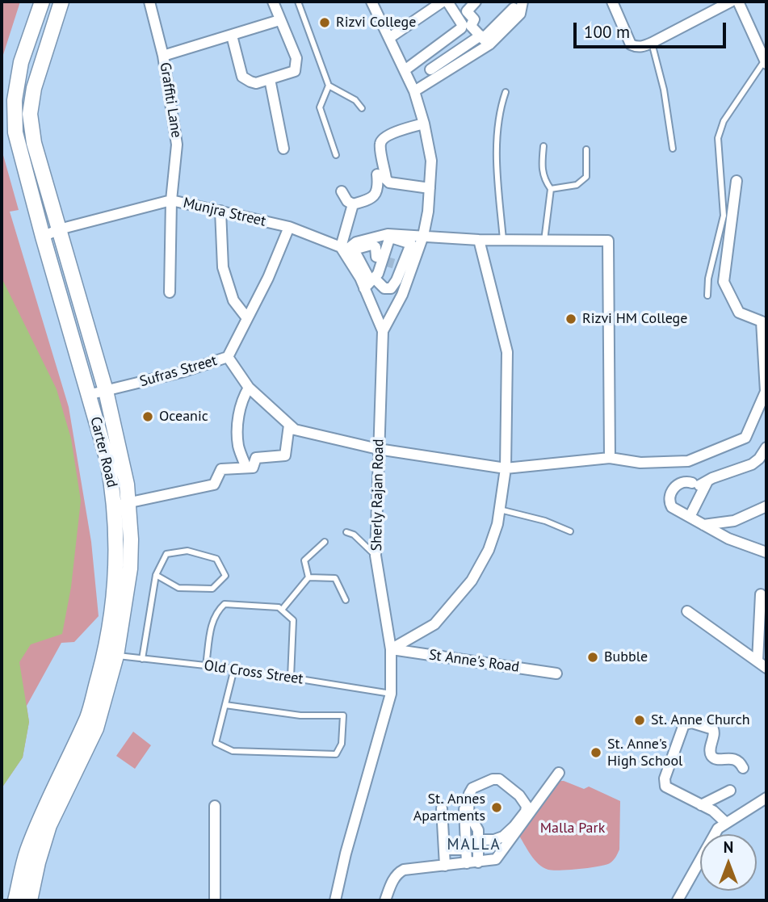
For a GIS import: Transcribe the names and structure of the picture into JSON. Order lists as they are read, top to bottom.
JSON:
{
  "streets": {
    "main road": ["Carter Road"],
    "street": [
      "Graffiti Lane",
      "Munjra Street",
      "Sufras Street",
      "Sherly Rajan Road",
      "St Anne's Road"
    ],
    "lane": ["Old Cross Street"]
  },
  "crossings": [
    ["Graffiti Lane", "Munjra Street"],
    ["Munjra Street", "Sufras Street"],
    ["Munjra Street", "Carter Road"],
    ["Sufras Street", "Carter Road"],
    ["Carter Road", "Old Cross Street"],
    ["Sherly Rajan Road", "St Anne's Road"],
    ["Sherly Rajan Road", "Old Cross Street"]
  ],
  "districts": ["MALLA"],
  "parks": ["Malla Park"],
  "places": [
    "Rizvi College",
    "Rizvi HM College",
    "Oceanic",
    "Bubble",
    "St. Anne Church",
    "St. Anne's High School",
    "St. Annes Apartments"
  ],
  "scale_bar": "100 m",
  "north": "top"
}
